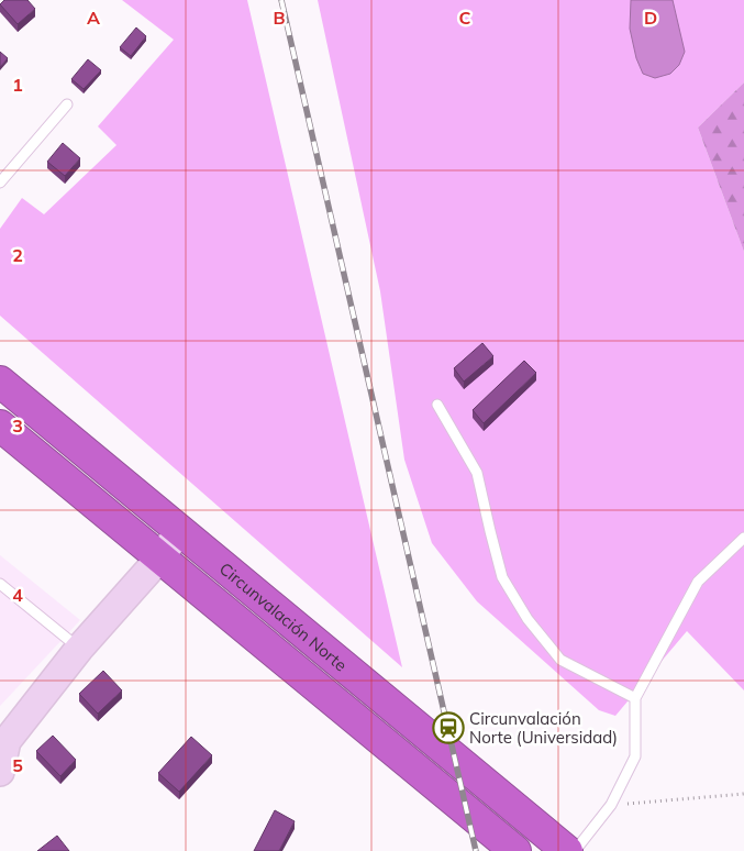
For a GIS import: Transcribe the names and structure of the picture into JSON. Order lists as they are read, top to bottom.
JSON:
{
  "streets": {
    "highway": ["Circunvalación Norte"]
  },
  "places": {
    "station": ["Circunvalación Norte (Universidad)"]
  },
  "grid": {
    "columns": [
      "A",
      "B",
      "C",
      "D"
    ],
    "rows": [
      "1",
      "2",
      "3",
      "4",
      "5"
    ]
  }
}
